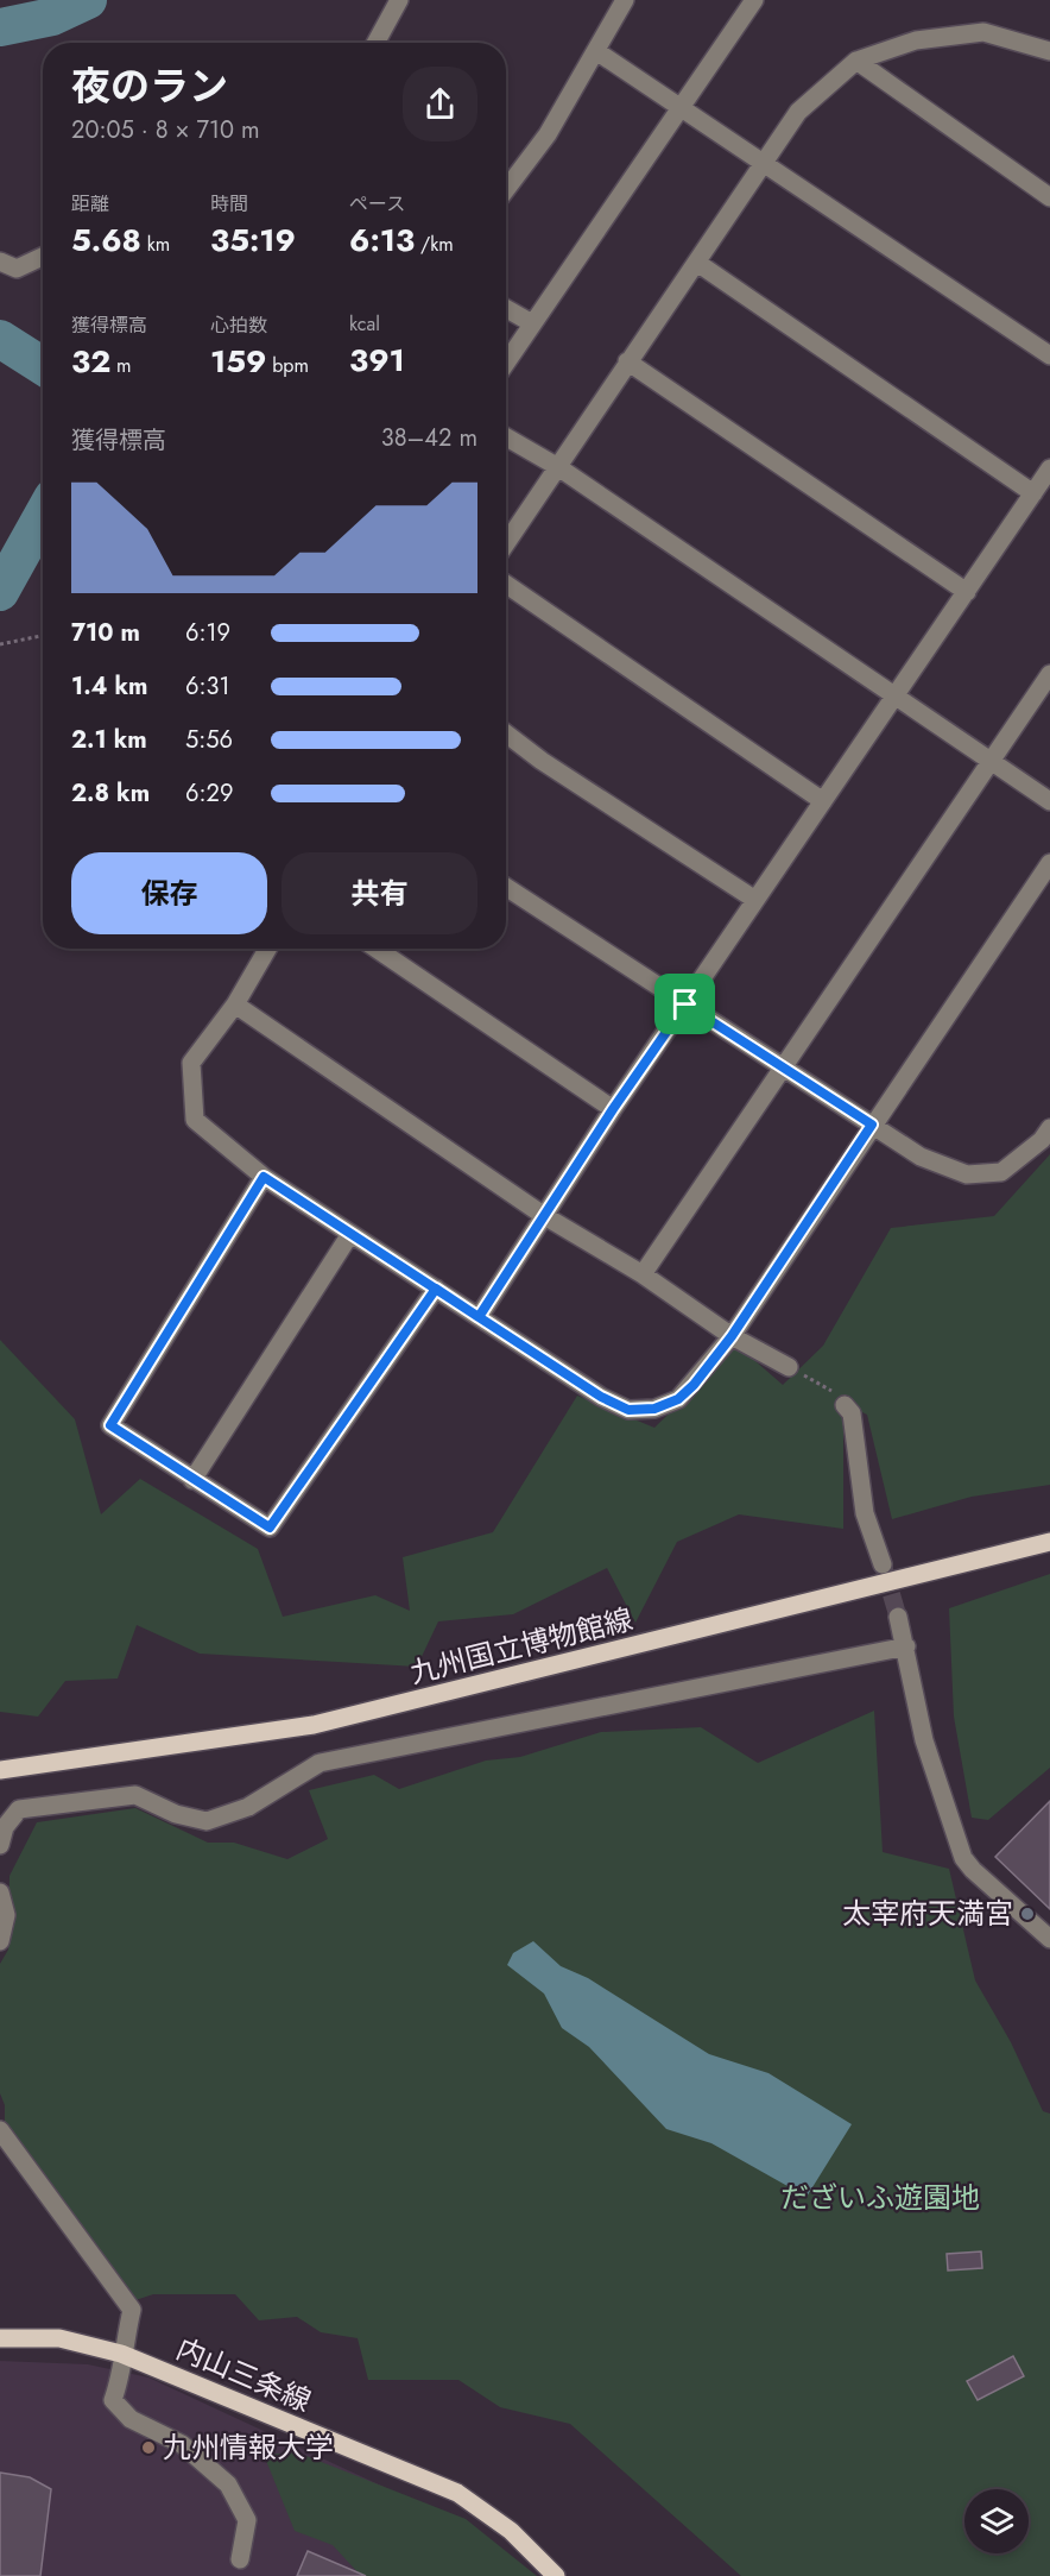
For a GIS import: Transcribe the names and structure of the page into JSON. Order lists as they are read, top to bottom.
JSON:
{
  "streets": {
    "main road": ["九州国立博物館線", "内山三条線"]
  },
  "parks": ["だざいふ遊園地"],
  "places": ["太宰府天満宮", "九州情報大学"],
  "page": {
    "heading": ["夜のラン", "20:05 · 8 × 710 m"],
    "stats": [
      ["距離", "5.68 km"],
      ["時間", "35:19"],
      ["ペース", "6:13 /km"],
      ["獲得標高", "32 m"],
      ["心拍数", "159 bpm"],
      ["kcal", "391"]
    ],
    "chart": ["獲得標高", "38–42 m"],
    "list": [
      {
        "name": "710 m",
        "note": "6:19"
      },
      {
        "name": "1.4 km",
        "note": "6:31"
      },
      {
        "name": "2.1 km",
        "note": "5:56"
      },
      {
        "name": "2.8 km",
        "note": "6:29"
      }
    ],
    "buttons": ["保存", "共有"]
  }
}
